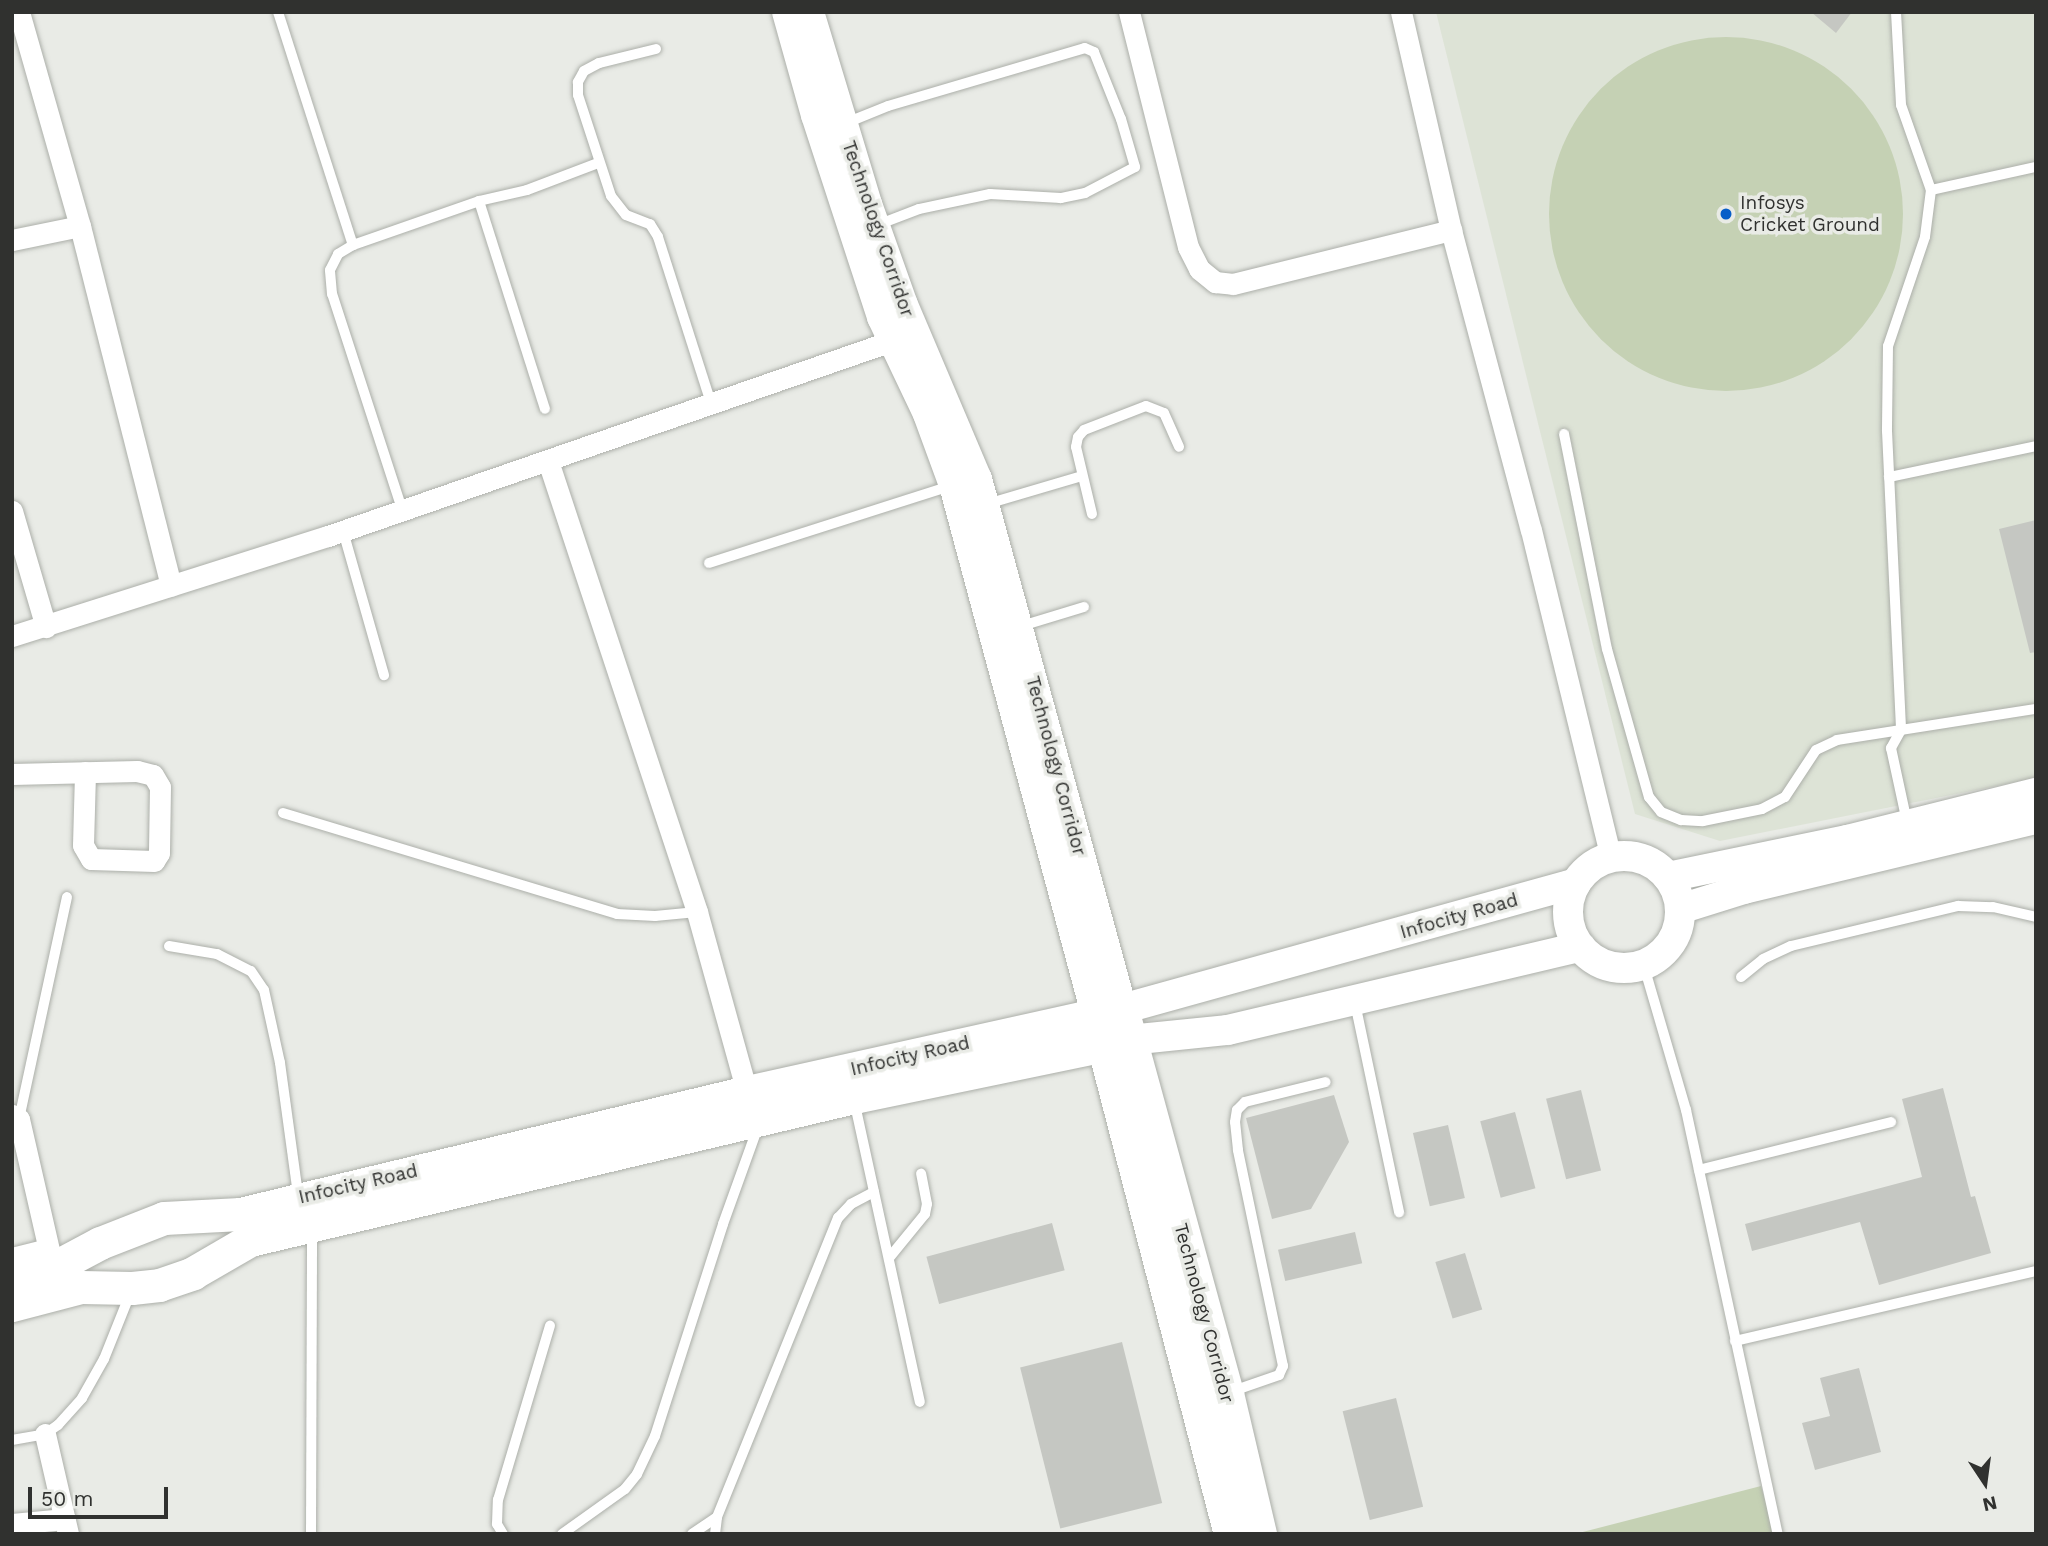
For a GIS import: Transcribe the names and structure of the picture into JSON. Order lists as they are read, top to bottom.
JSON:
{
  "streets": {
    "main road": ["Technology Corridor", "Infocity Road"]
  },
  "crossings": [
    ["Technology Corridor", "Infocity Road"]
  ],
  "places": ["Infosys Cricket Ground"],
  "scale_bar": "50 m",
  "north": "bottom"
}
